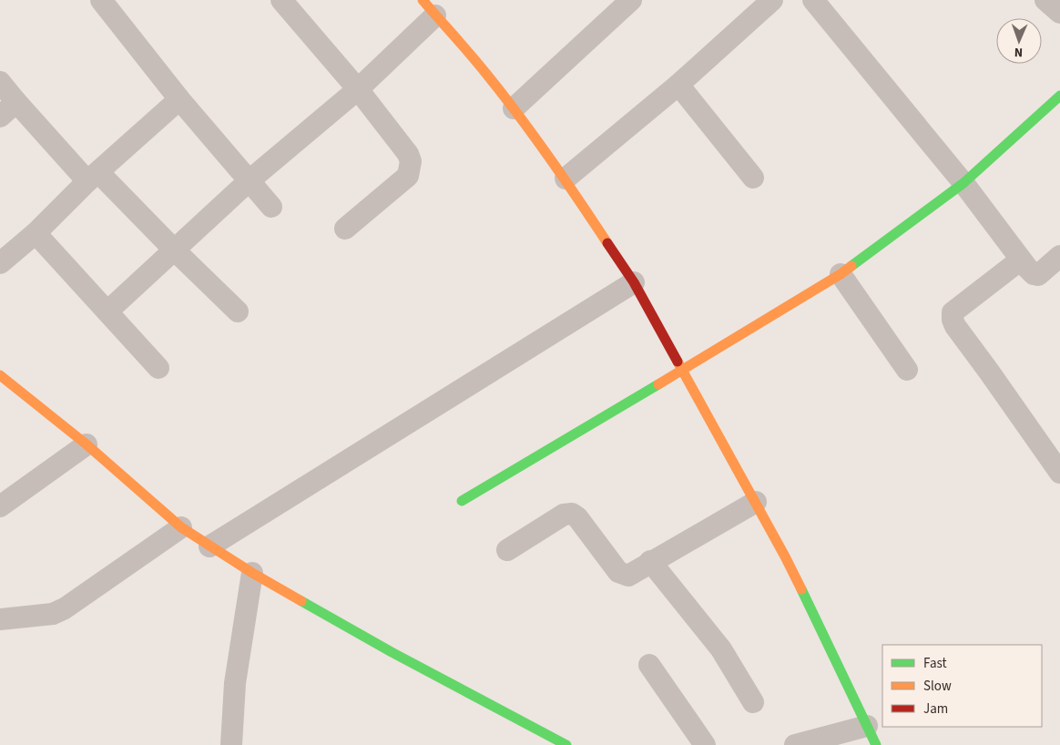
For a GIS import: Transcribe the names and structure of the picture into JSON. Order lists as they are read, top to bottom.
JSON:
{
  "legend": ["Fast", "Slow", "Jam"],
  "north": "bottom"
}
